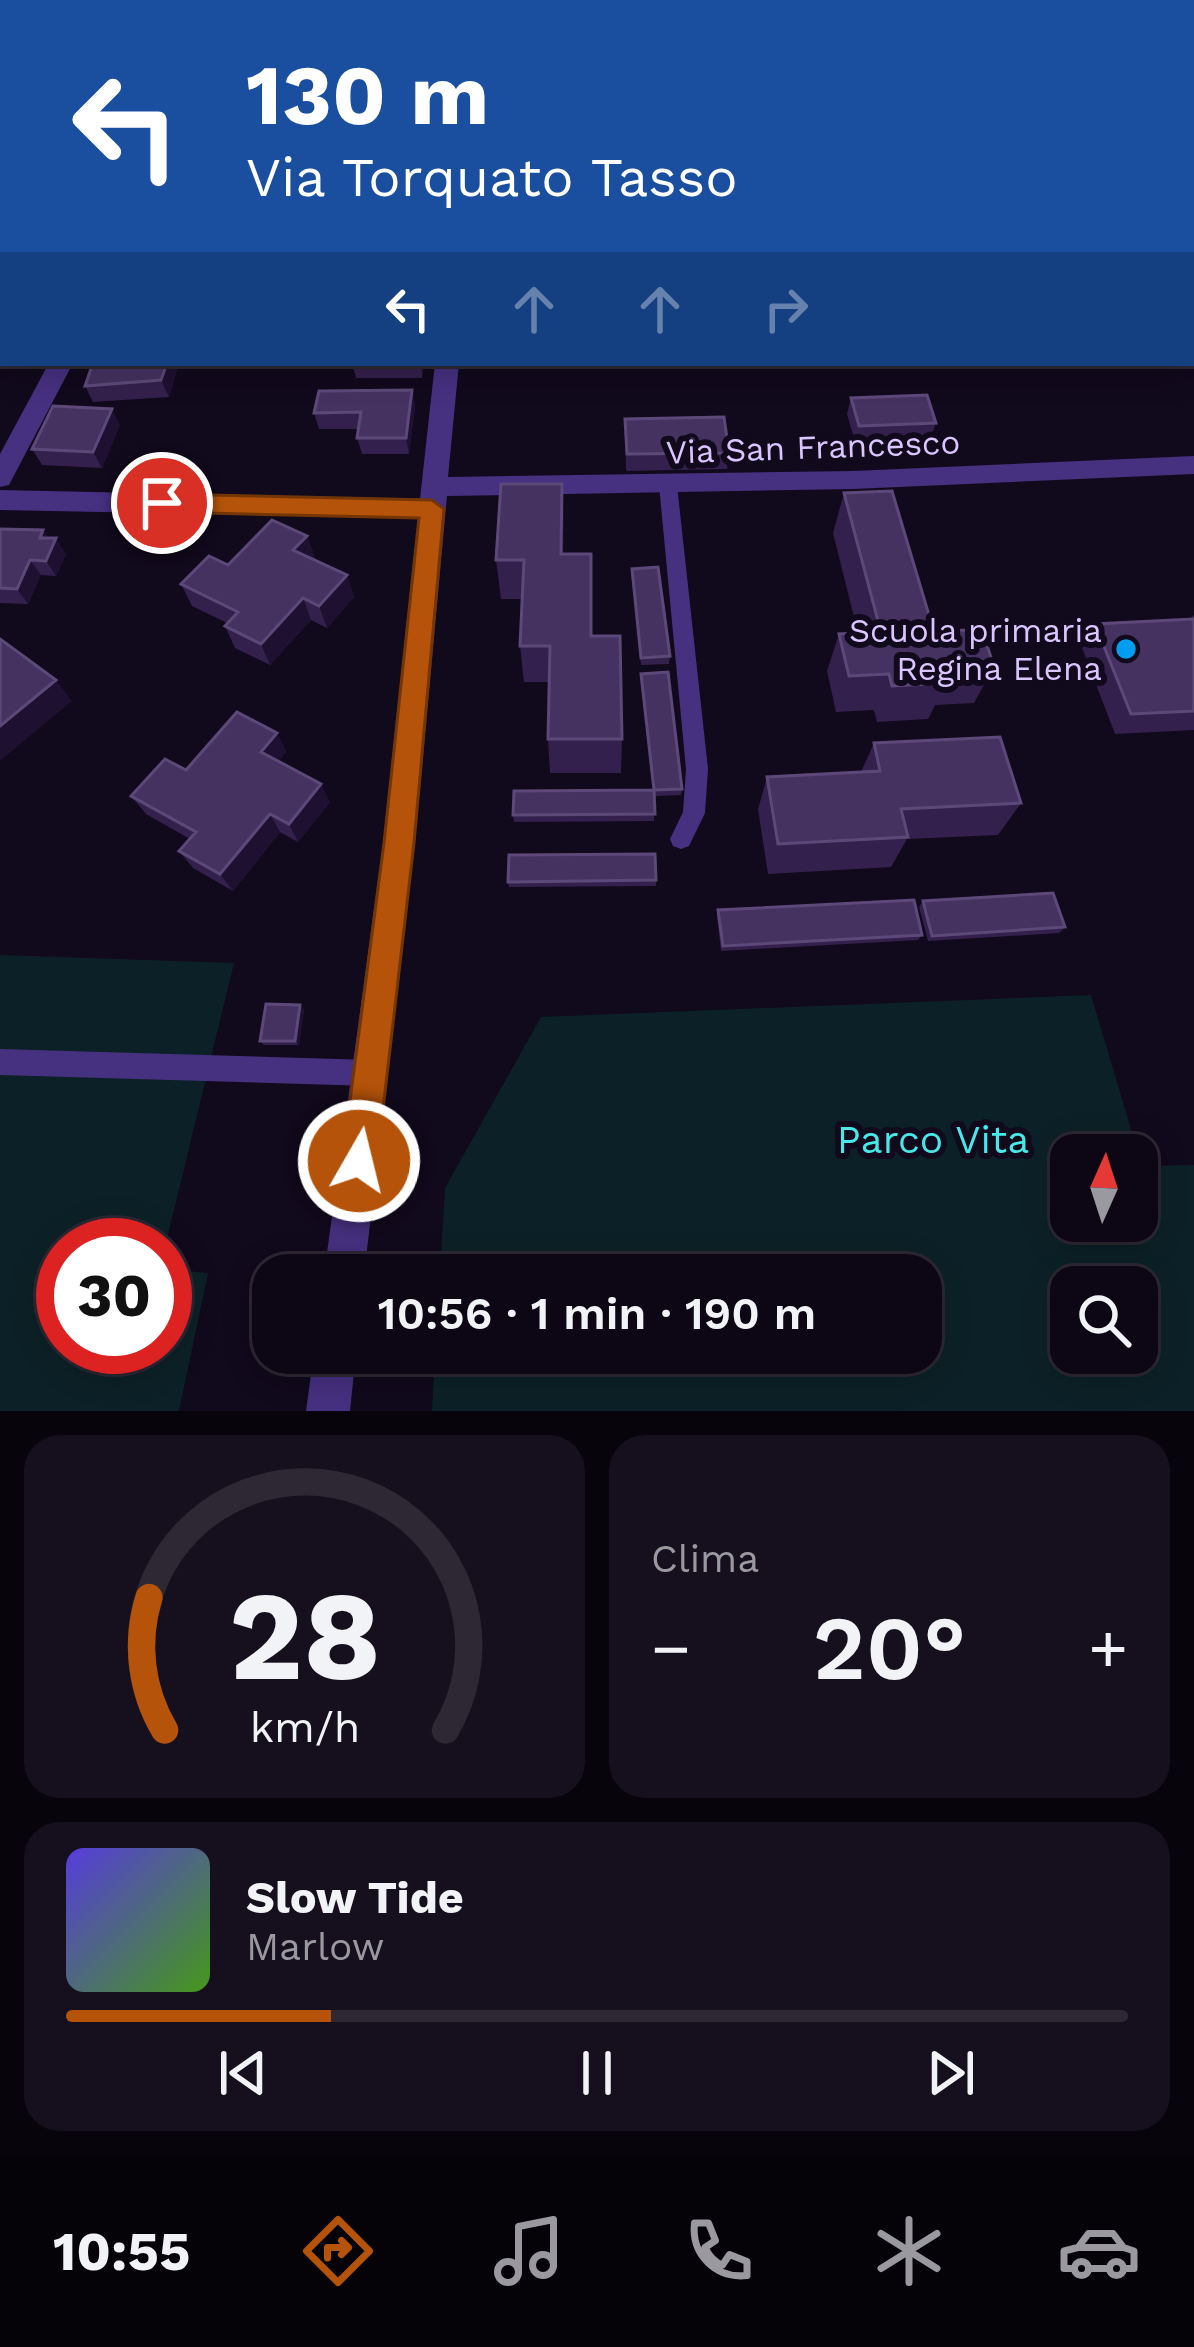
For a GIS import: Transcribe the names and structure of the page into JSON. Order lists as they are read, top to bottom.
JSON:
{
  "streets": {
    "street": ["Via San Francesco"]
  },
  "parks": ["Parco Vita"],
  "places": ["Scuola primaria Regina Elena"],
  "north": "top",
  "page": {
    "turn": ["130 m", "Via Torquato Tasso"],
    "limit": "30",
    "trip": "10:56 · 1 min · 190 m",
    "tile": "Clima",
    "heat": ["−", "20°", "+"],
    "song": ["Slow Tide", "Marlow"],
    "tabs": "10:55",
    "gauge": ["28", "km/h"]
  }
}
